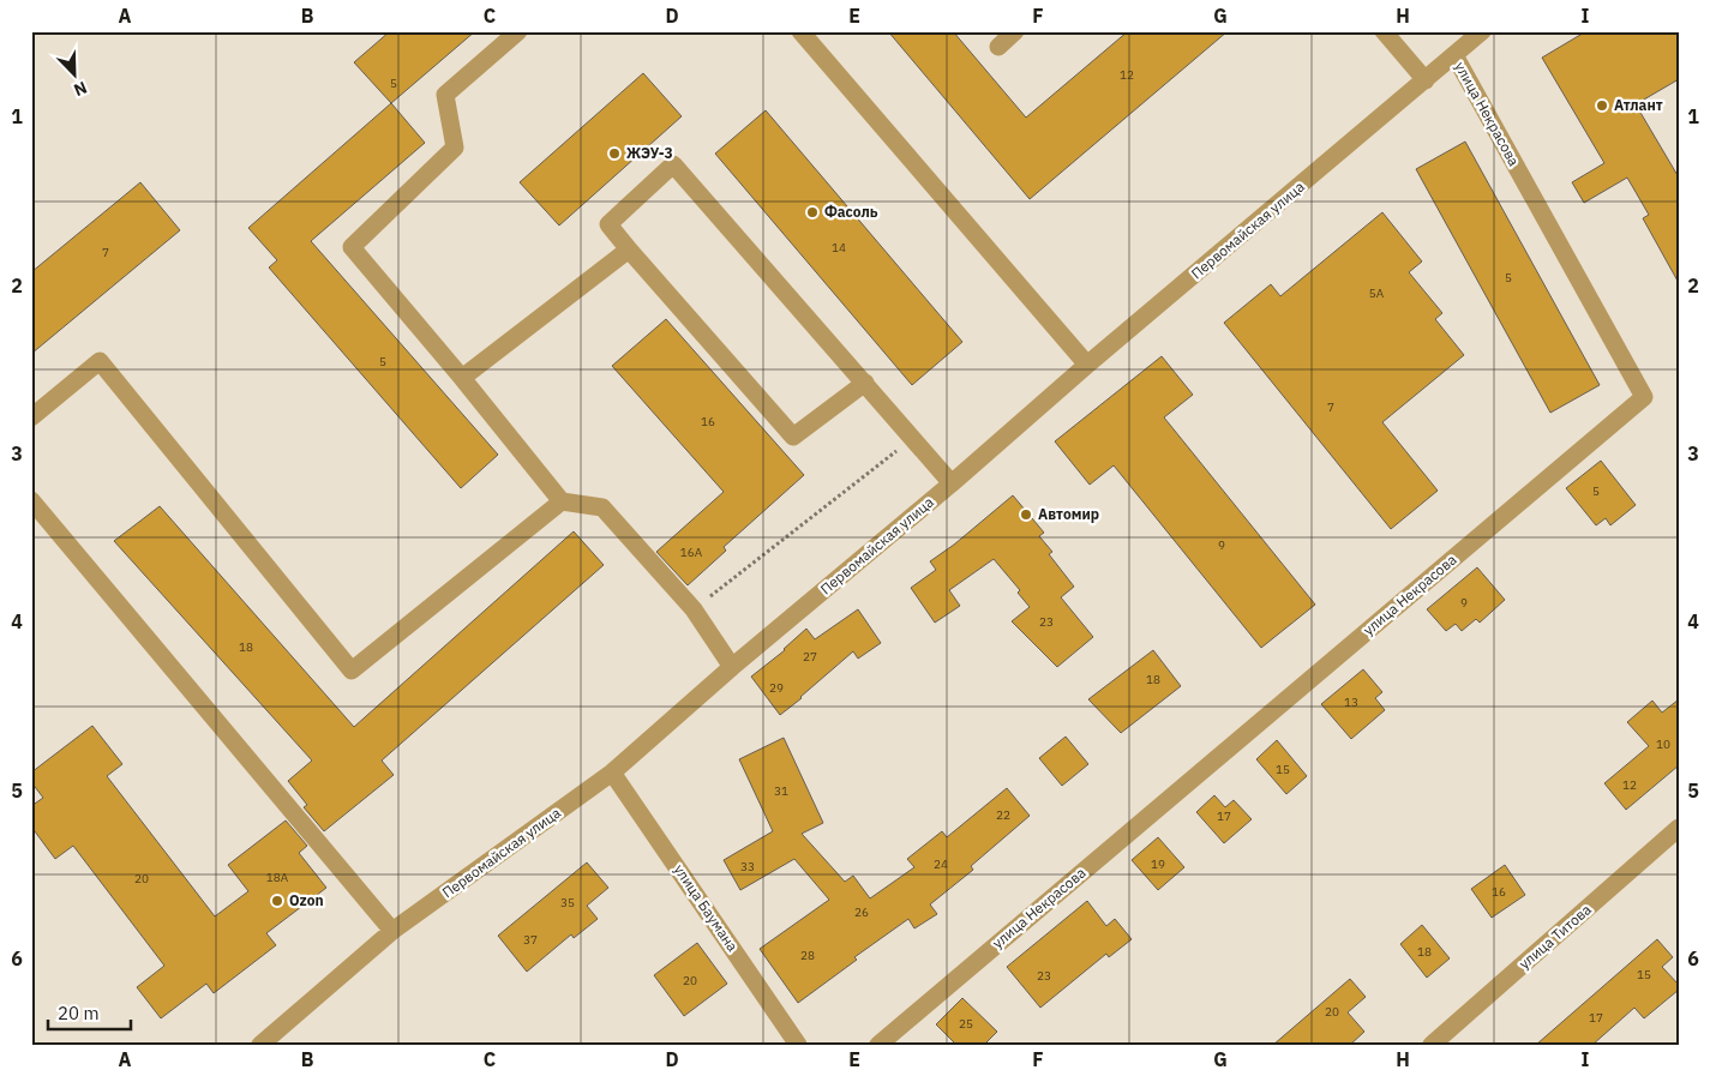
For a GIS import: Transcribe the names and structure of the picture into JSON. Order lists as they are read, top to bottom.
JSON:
{
  "streets": {
    "street": [
      "улица Некрасова",
      "Первомайская улица",
      "улица Баумана",
      "улица Титова"
    ]
  },
  "crossings": [
    ["улица Некрасова", "Первомайская улица"],
    ["Первомайская улица", "улица Баумана"]
  ],
  "places": [
    "Атлант",
    "ЖЭУ-3",
    "Фасоль",
    "Автомир",
    "Ozon"
  ],
  "house_numbers": [
    "12",
    "5",
    "14",
    "7",
    "5",
    "5А",
    "5",
    "7",
    "16",
    "5",
    "9",
    "16А",
    "9",
    "23",
    "18",
    "27",
    "18",
    "29",
    "13",
    "10",
    "15",
    "12",
    "31",
    "22",
    "17",
    "24",
    "19",
    "33",
    "18А",
    "20",
    "16",
    "35",
    "26",
    "37",
    "18",
    "28",
    "15",
    "23",
    "20",
    "20",
    "17",
    "25"
  ],
  "scale_bar": "20 m",
  "north": "bottom right",
  "grid": {
    "columns": [
      "A",
      "B",
      "C",
      "D",
      "E",
      "F",
      "G",
      "H",
      "I"
    ],
    "rows": [
      "1",
      "2",
      "3",
      "4",
      "5",
      "6"
    ]
  }
}
